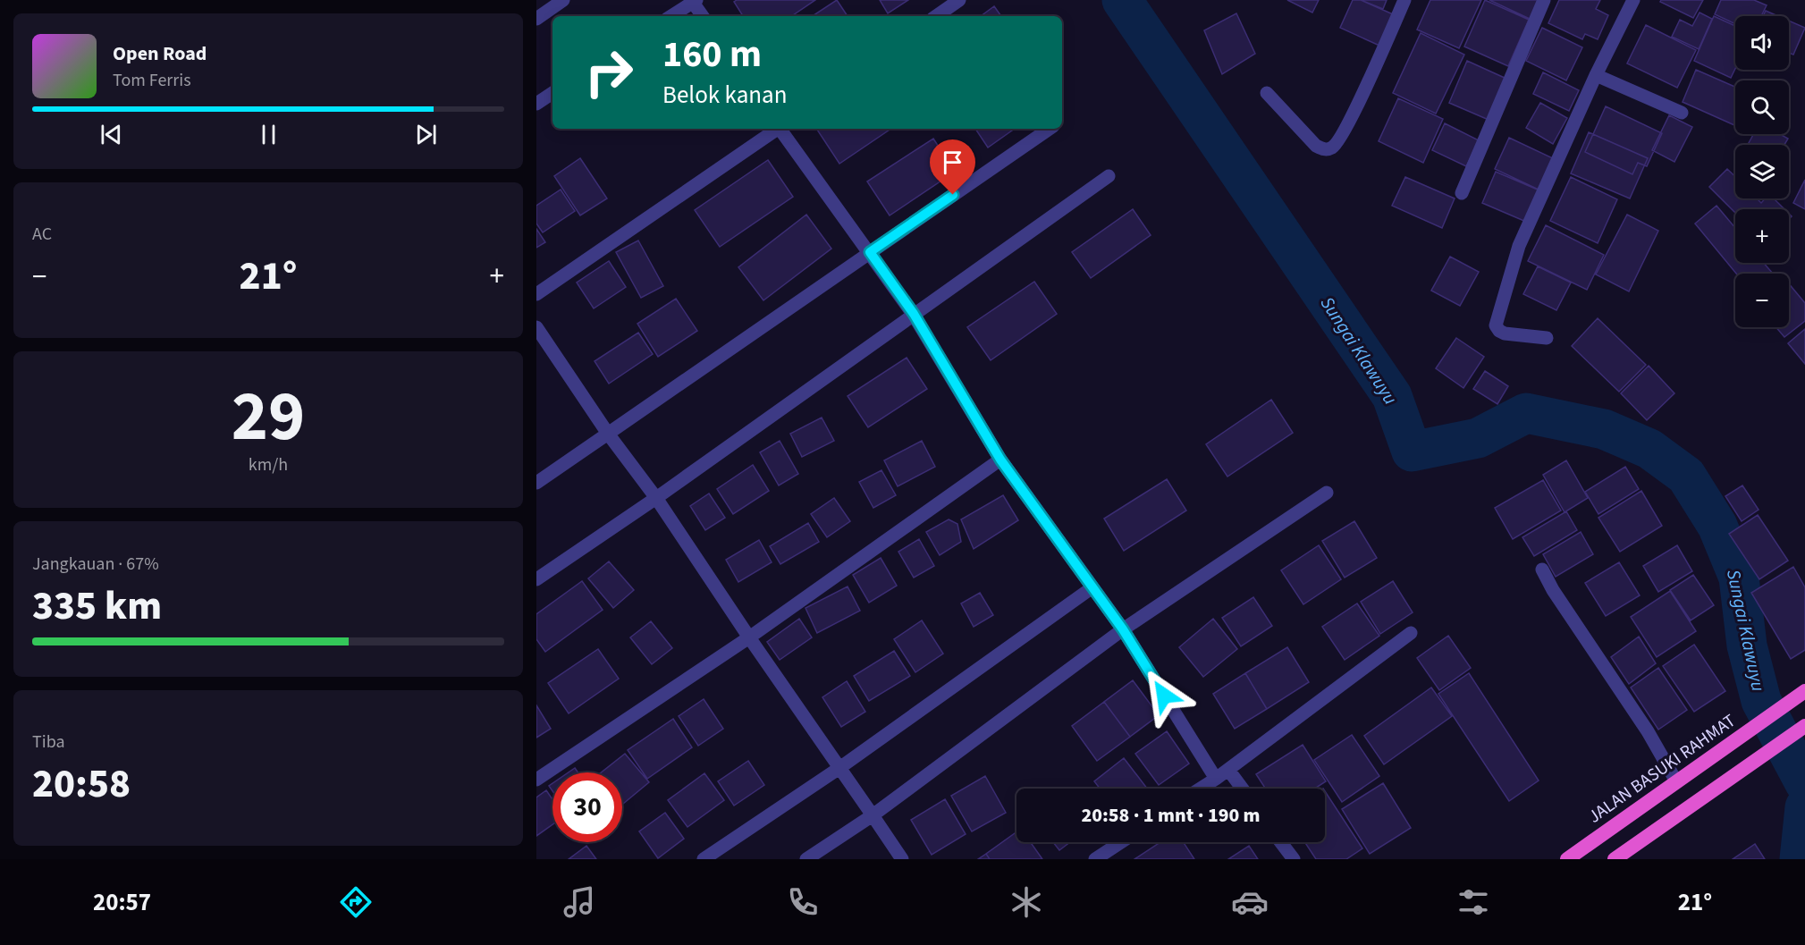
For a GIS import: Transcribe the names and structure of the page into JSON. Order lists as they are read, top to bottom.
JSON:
{
  "streets": {
    "highway": ["JALAN BASUKI RAHMAT"]
  },
  "water": ["Sungai Klawuyu"],
  "page": {
    "map_buttons": ["+", "−"],
    "turn": ["160 m", "Belok kanan"],
    "song": ["Open Road", "Tom Ferris"],
    "tile": [
      "AC",
      ["29", "km/h"],
      ["Jangkauan · 67%", "335 km"],
      ["Tiba", "20:58"]
    ],
    "heat": ["−", "21°", "+"],
    "limit": "30",
    "trip": "20:58 · 1 mnt · 190 m",
    "tabs": ["20:57", "21°"]
  }
}
